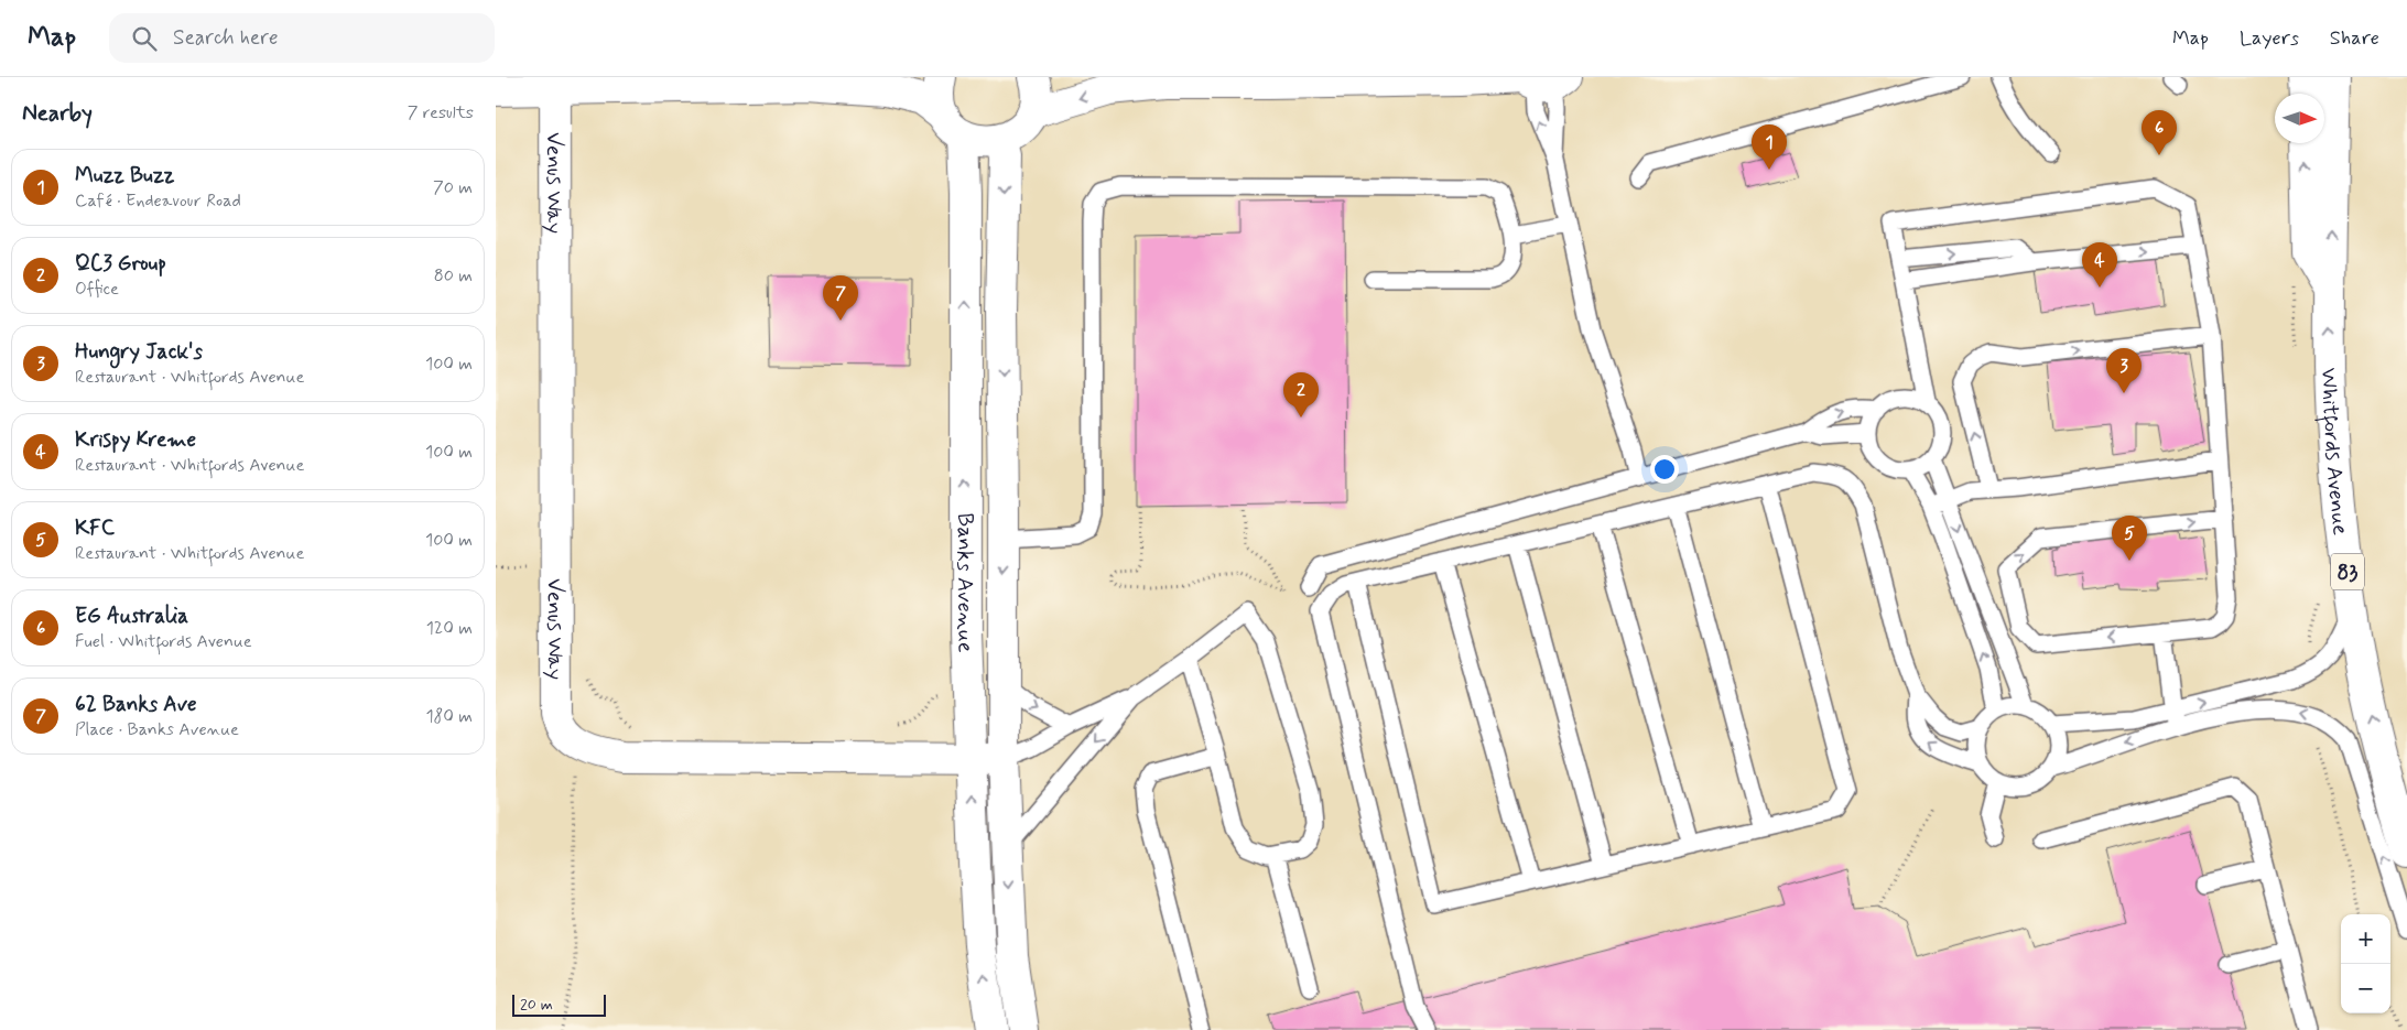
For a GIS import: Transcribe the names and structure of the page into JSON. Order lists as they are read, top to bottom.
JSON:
{
  "streets": {
    "street": [
      "Venus Way",
      "Whitfords Avenue",
      "83",
      "Banks Avenue"
    ]
  },
  "one_way": ["Whitfords Avenue"],
  "scale_bar": "20 m",
  "north": "right",
  "page": {
    "header": "Map",
    "search": "Search here",
    "nav": ["Map", "Layers", "Share"],
    "heading": ["Nearby", "7 results"],
    "pins": [
      "6",
      "1",
      "4",
      "7",
      "3",
      "2",
      "5"
    ],
    "list": [
      {
        "mark": "1",
        "name": "Muzz Buzz",
        "note": "Café · Endeavour Road",
        "value": "70 m"
      },
      {
        "mark": "2",
        "name": "QC3 Group",
        "note": "Office",
        "value": "80 m"
      },
      {
        "mark": "3",
        "name": "Hungry Jack's",
        "note": "Restaurant · Whitfords Avenue",
        "value": "100 m"
      },
      {
        "mark": "4",
        "name": "Krispy Kreme",
        "note": "Restaurant · Whitfords Avenue",
        "value": "100 m"
      },
      {
        "mark": "5",
        "name": "KFC",
        "note": "Restaurant · Whitfords Avenue",
        "value": "100 m"
      },
      {
        "mark": "6",
        "name": "EG Australia",
        "note": "Fuel · Whitfords Avenue",
        "value": "120 m"
      },
      {
        "mark": "7",
        "name": "62 Banks Ave",
        "note": "Place · Banks Avenue",
        "value": "180 m"
      }
    ],
    "map_buttons": ["+", "−"],
    "scale": "20 m"
  }
}
